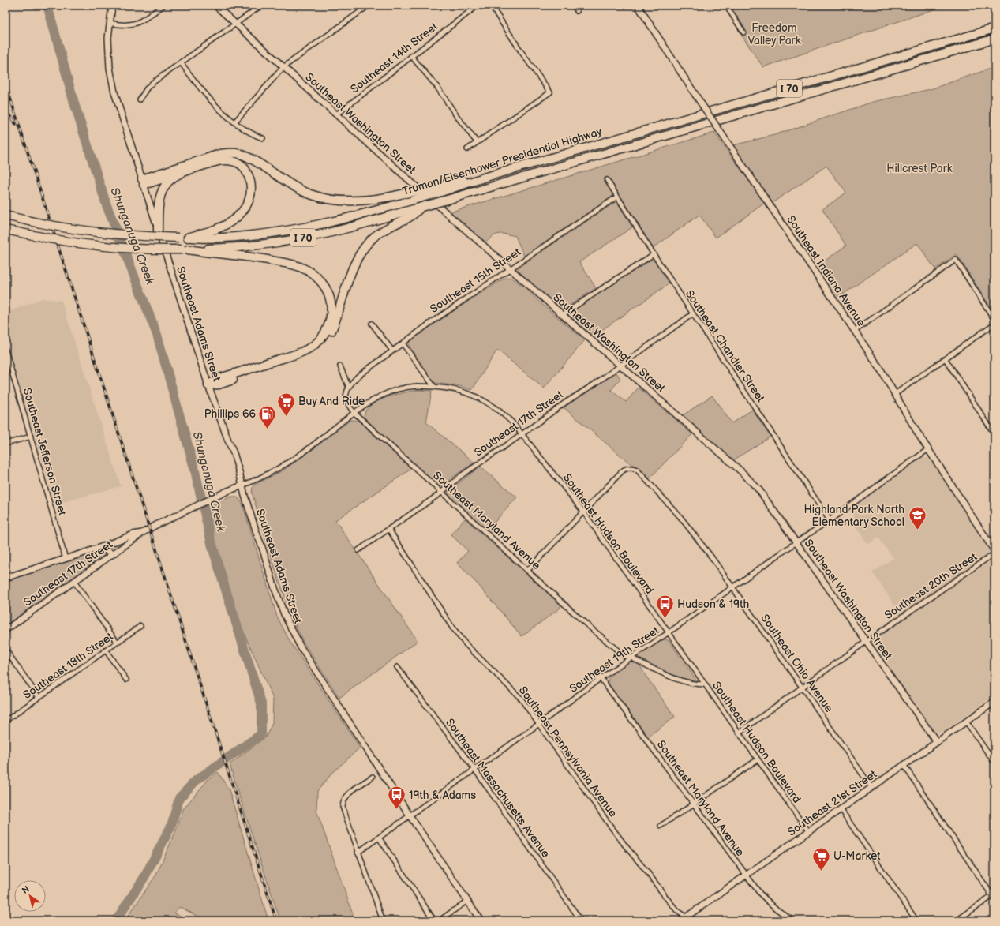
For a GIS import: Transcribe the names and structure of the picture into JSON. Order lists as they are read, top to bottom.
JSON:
{
  "streets": {
    "highway": ["I 70", "Truman/Eisenhower Presidential Highway"],
    "street": [
      "Southeast 14th Street",
      "Southeast Washington Street",
      "Southeast Indiana Avenue",
      "Southeast 15th Street",
      "Southeast Adams Street",
      "Southeast Chandler Street",
      "Southeast 17th Street",
      "Southeast Jefferson Street",
      "Southeast Maryland Avenue",
      "Southeast Hudson Boulevard",
      "Southeast 20th Street",
      "Southeast 19th Street",
      "Southeast Ohio Avenue",
      "Southeast 18th Street",
      "Southeast Pennsylvania Avenue",
      "Southeast Massachusetts Avenue",
      "Southeast 21st Street"
    ]
  },
  "crossings": [
    ["Southeast 14th Street", "Southeast Washington Street"],
    ["Southeast Washington Street", "Southeast 15th Street"],
    ["Southeast Washington Street", "Southeast 17th Street"],
    ["Southeast Washington Street", "Southeast 20th Street"],
    ["Southeast Washington Street", "Southeast 19th Street"],
    ["Southeast Washington Street", "Southeast 21st Street"],
    ["Southeast Indiana Avenue", "Southeast 19th Street"],
    ["Southeast 15th Street", "Southeast Chandler Street"],
    ["Southeast 15th Street", "Southeast Maryland Avenue"],
    ["Southeast Adams Street", "Southeast 19th Street"],
    ["Southeast Chandler Street", "Southeast 17th Street"],
    ["Southeast Chandler Street", "Southeast 19th Street"],
    ["Southeast 17th Street", "Southeast Maryland Avenue"],
    ["Southeast 17th Street", "Southeast Hudson Boulevard"],
    ["Southeast 17th Street", "Southeast Pennsylvania Avenue"],
    ["Southeast Maryland Avenue", "Southeast Hudson Boulevard"],
    ["Southeast Maryland Avenue", "Southeast 19th Street"],
    ["Southeast Maryland Avenue", "Southeast 21st Street"],
    ["Southeast Hudson Boulevard", "Southeast 20th Street"],
    ["Southeast Hudson Boulevard", "Southeast 19th Street"],
    ["Southeast Hudson Boulevard", "Southeast Ohio Avenue"],
    ["Southeast Hudson Boulevard", "Southeast 21st Street"],
    ["Southeast 20th Street", "Southeast Ohio Avenue"],
    ["Southeast 19th Street", "Southeast Ohio Avenue"],
    ["Southeast 19th Street", "Southeast Pennsylvania Avenue"],
    ["Southeast 19th Street", "Southeast Massachusetts Avenue"],
    ["Southeast Ohio Avenue", "Southeast 21st Street"],
    ["Southeast Pennsylvania Avenue", "Southeast 21st Street"]
  ],
  "water": ["Shunganuga Creek"],
  "parks": ["Freedom Valley Park", "Hillcrest Park"],
  "places": {
    "supermarket": ["Buy And Ride", "U-Market"],
    "fuel station": ["Phillips 66"],
    "school or university": ["Highland Park North Elementary School"],
    "bus stop": ["Hudson & 19th", "19th & Adams"]
  },
  "north": "top left"
}
